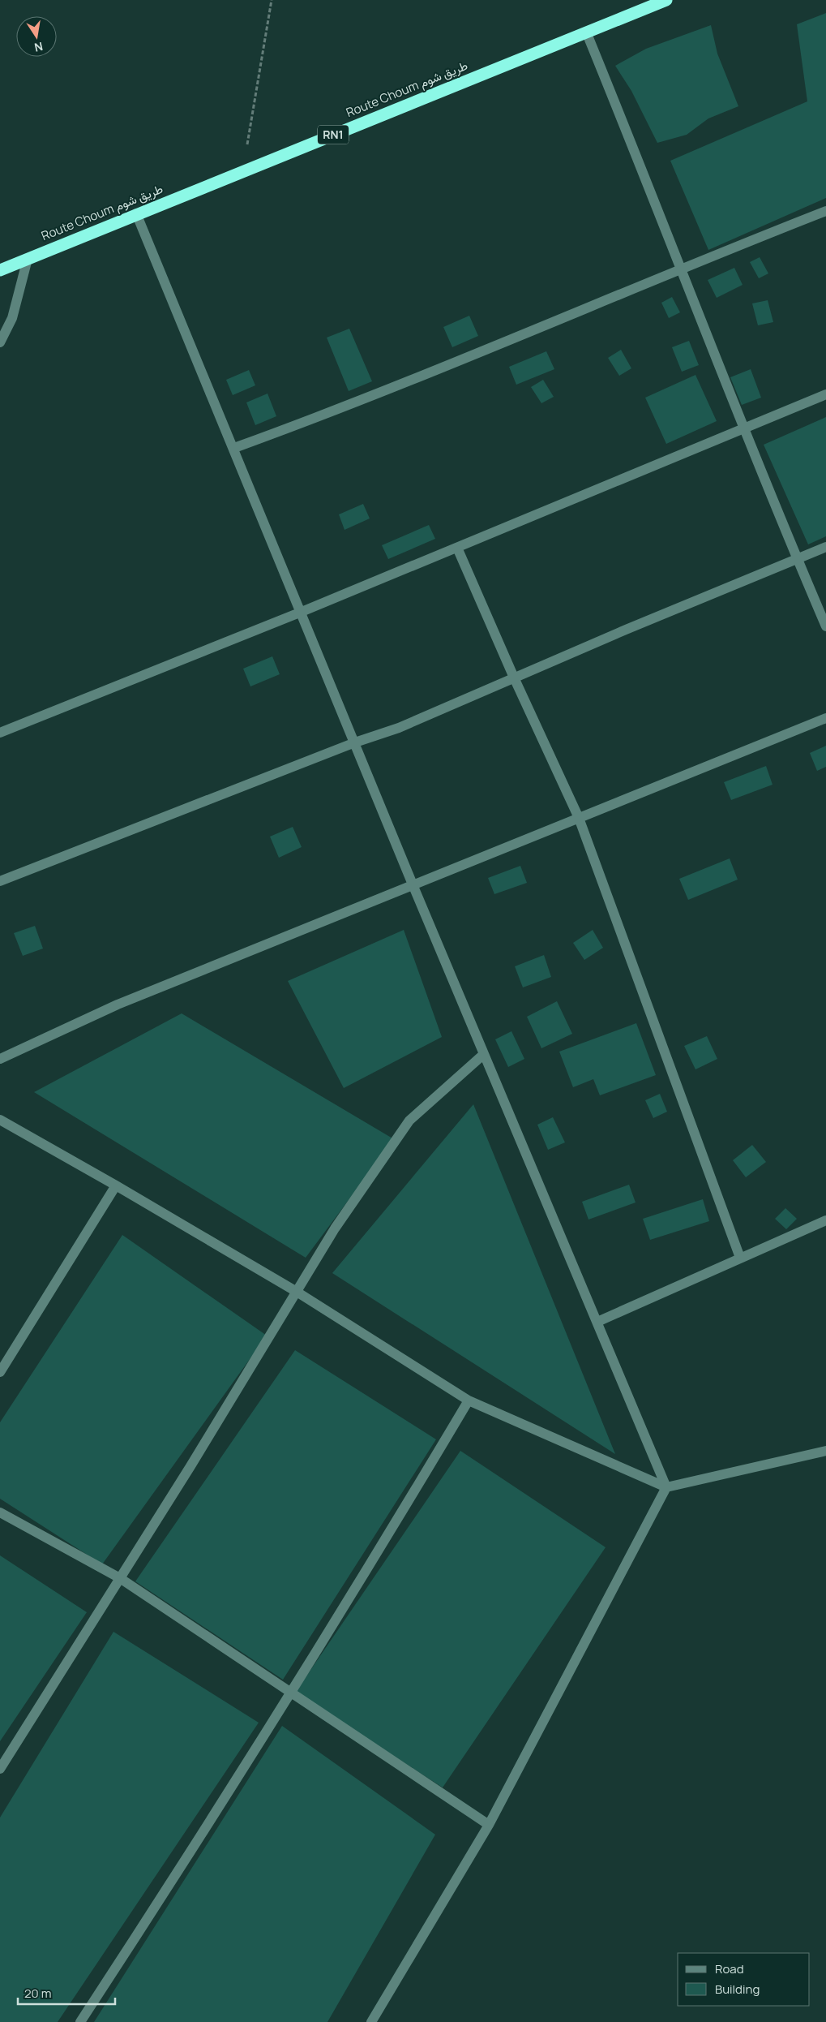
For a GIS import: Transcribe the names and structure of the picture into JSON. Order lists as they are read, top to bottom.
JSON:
{
  "streets": {
    "highway": ["Route Choum طريق شوم", "RN1"]
  },
  "legend": ["Road", "Building"],
  "scale_bar": "20 m",
  "north": "bottom"
}
